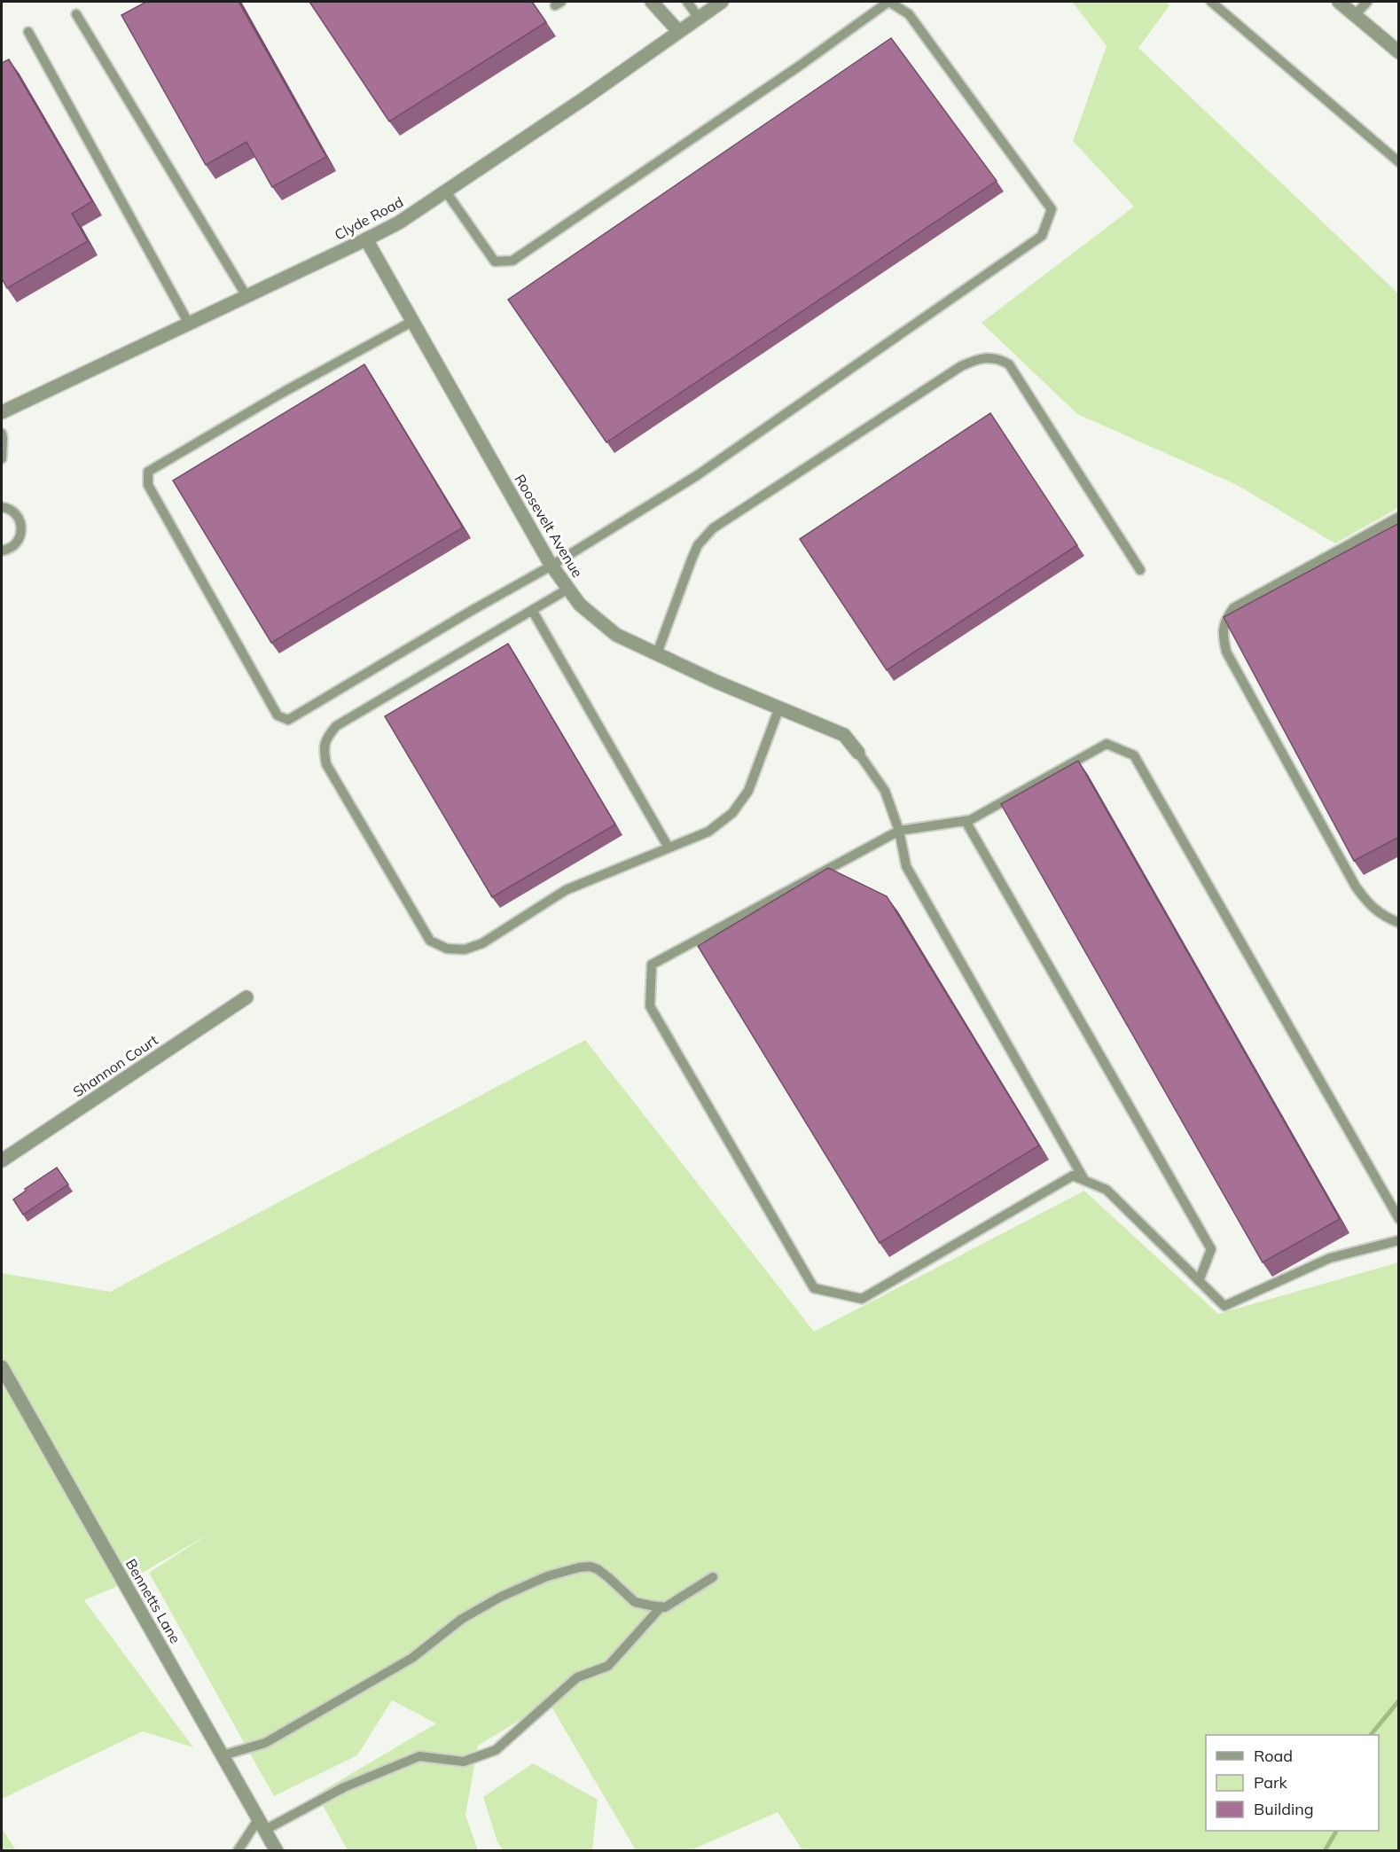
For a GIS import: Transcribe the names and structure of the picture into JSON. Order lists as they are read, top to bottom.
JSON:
{
  "streets": {
    "street": [
      "Clyde Road",
      "Roosevelt Avenue",
      "Shannon Court",
      "Bennetts Lane"
    ]
  },
  "crossings": [
    ["Clyde Road", "Roosevelt Avenue"]
  ],
  "legend": ["Road", "Park", "Building"]
}
